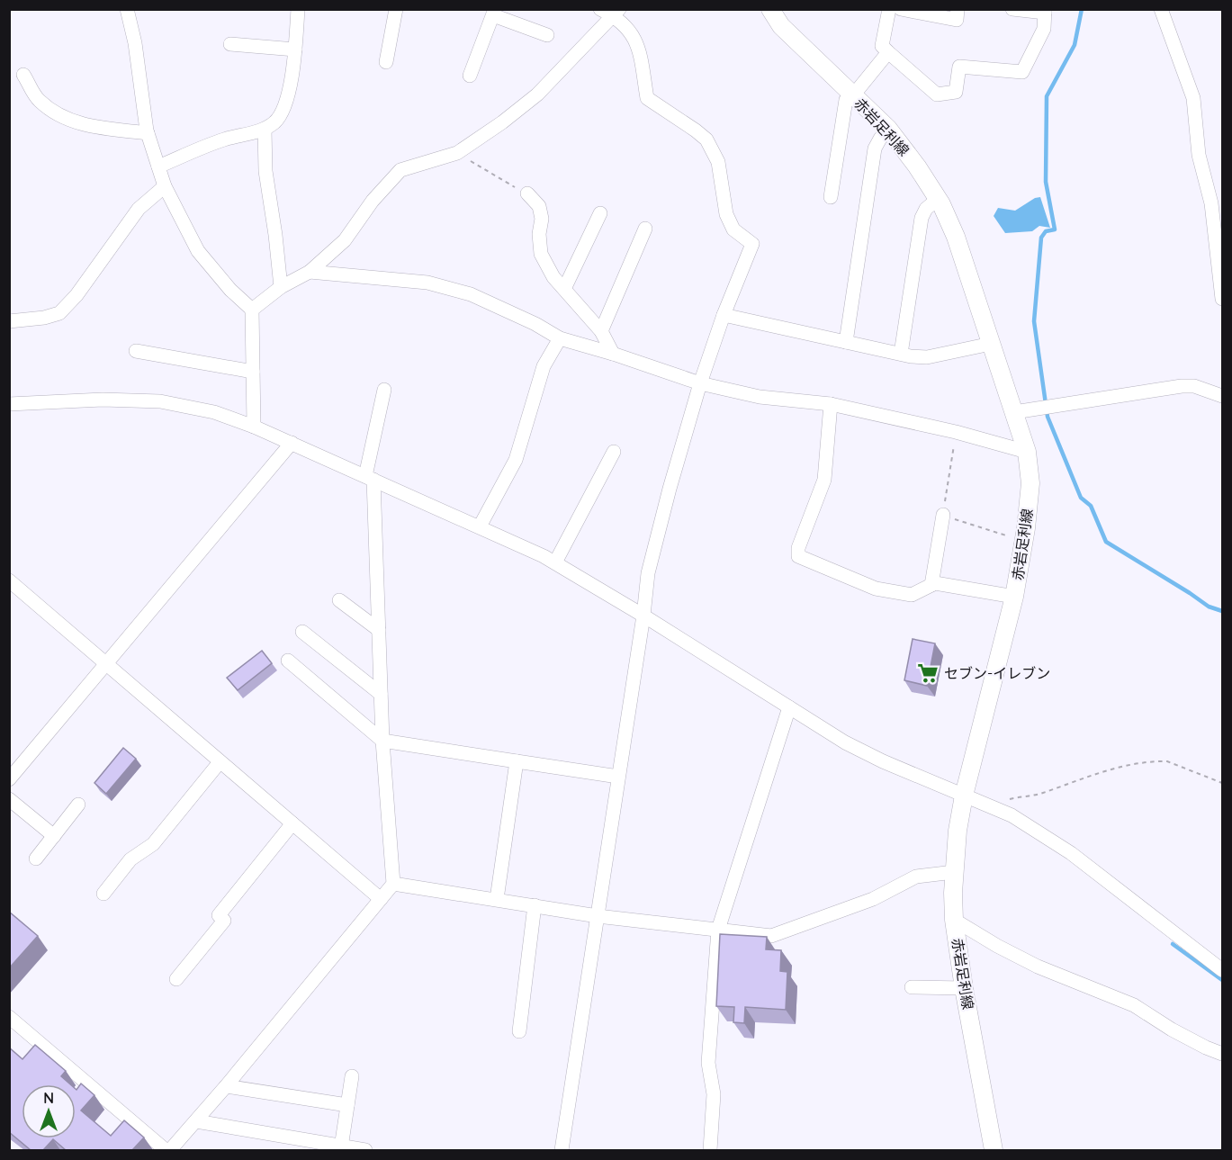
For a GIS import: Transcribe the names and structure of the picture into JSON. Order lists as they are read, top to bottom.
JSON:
{
  "streets": {
    "main road": ["赤岩足利線"]
  },
  "places": {
    "supermarket": ["セブン-イレブン"]
  },
  "north": "top"
}
